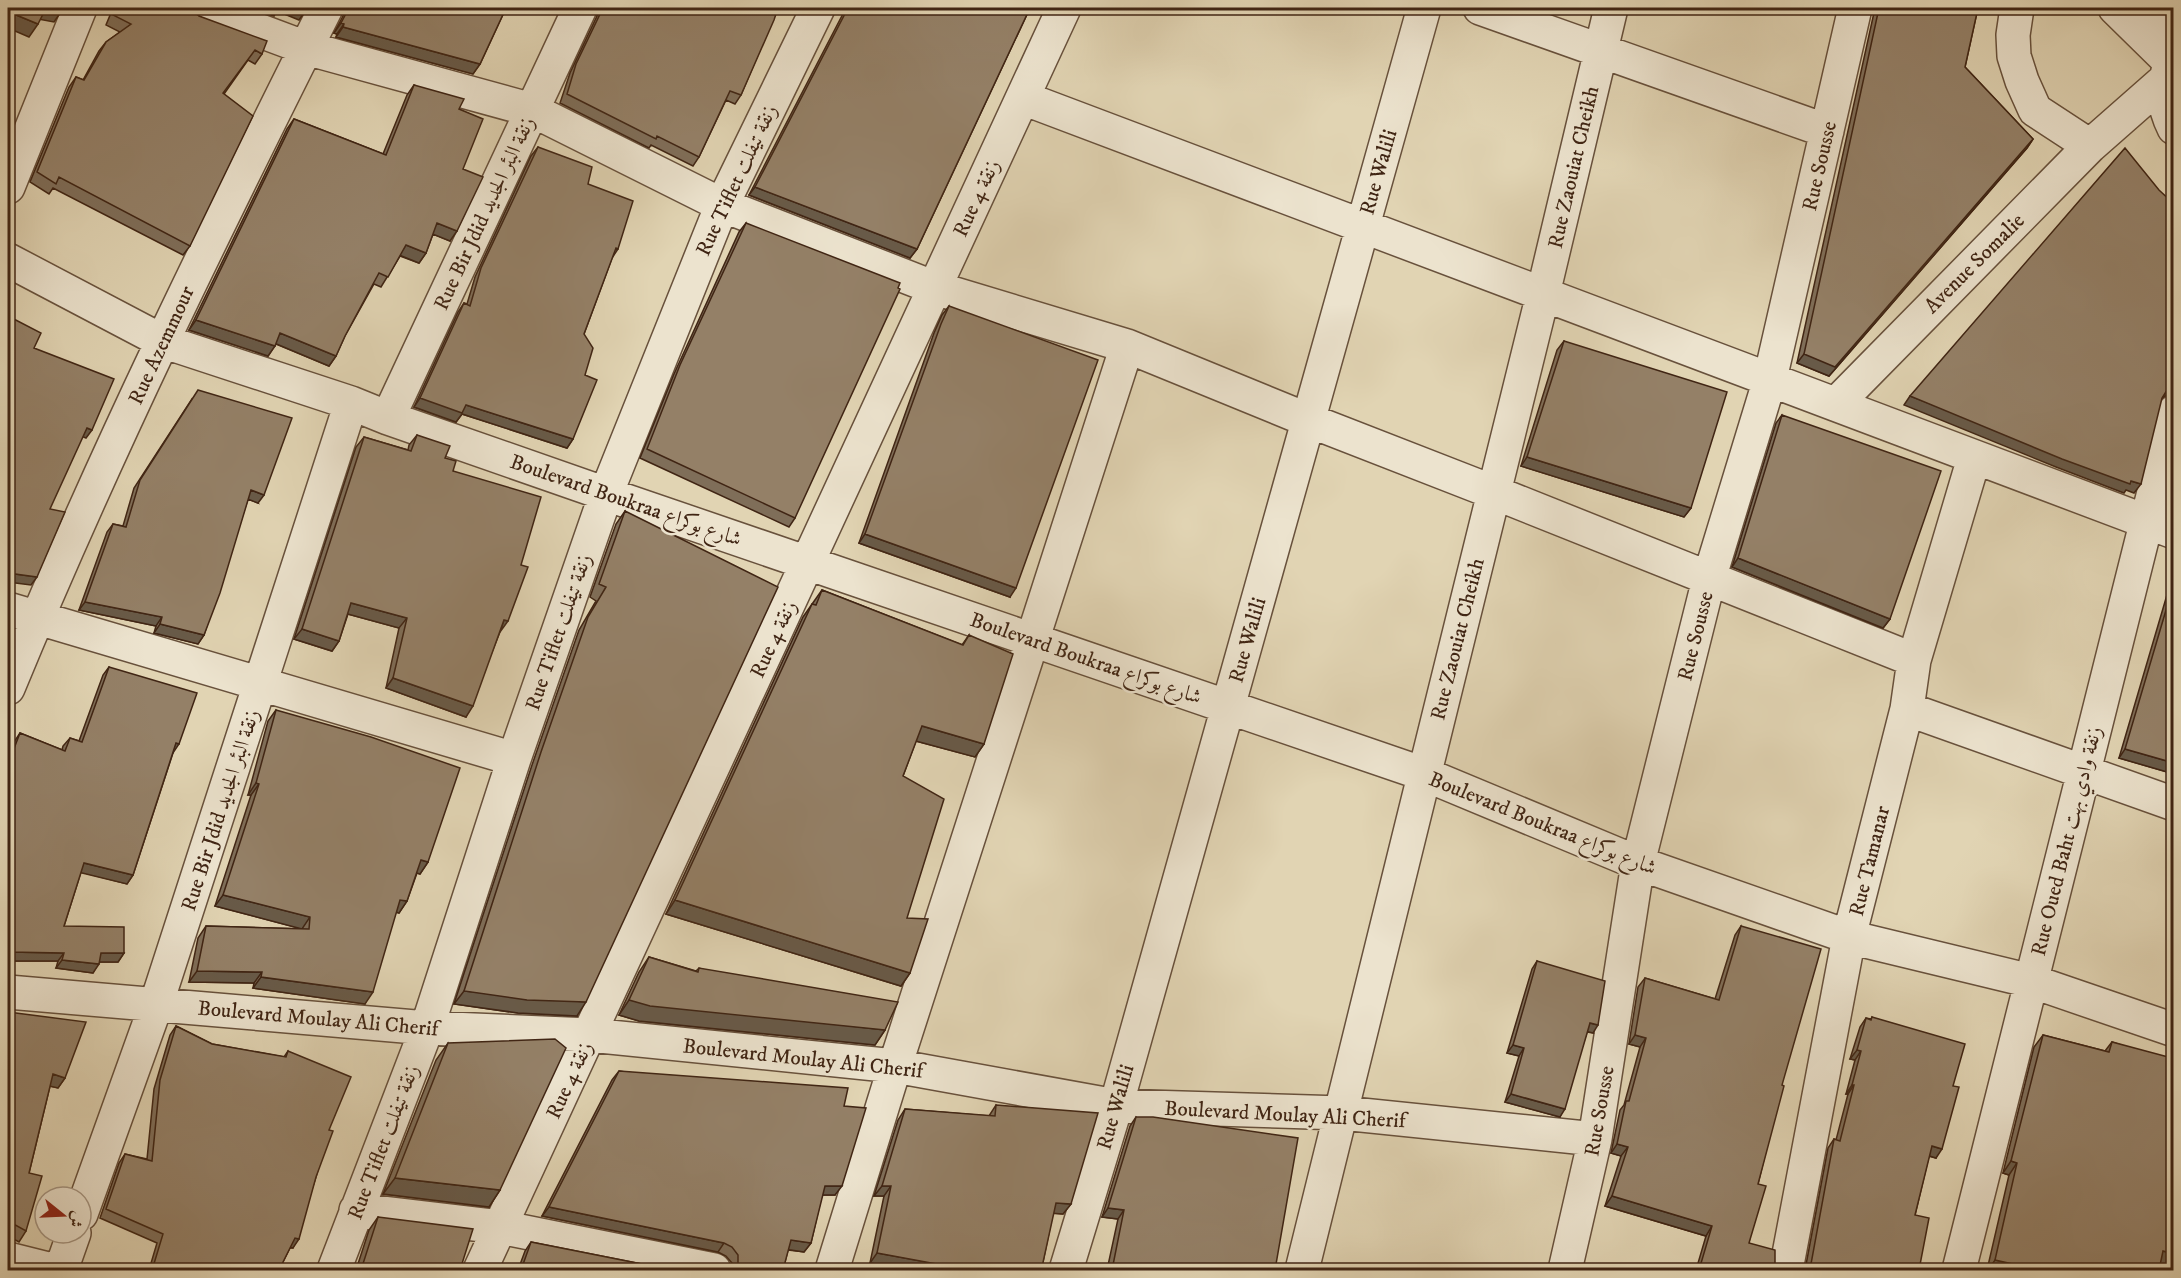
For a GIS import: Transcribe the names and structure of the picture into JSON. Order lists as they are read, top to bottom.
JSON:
{
  "streets": {
    "street": [
      "Rue Sousse",
      "Rue Zaouiat Cheikh",
      "Rue Walili",
      "Rue Tiflet زنقة تيفلت",
      "Rue 4 زنقة",
      "Rue Bir Jdid زنقة البئر الجديد",
      "Avenue Somalie",
      "Rue Azemmour",
      "Boulevard Boukraa شارع بوكراع",
      "Rue Oued Baht زنقة وادي بهت",
      "Rue Tamanar",
      "Boulevard Moulay Ali Cherif"
    ]
  },
  "crossings": [
    ["Rue Sousse", "Boulevard Boukraa شارع بوكراع"],
    ["Rue Sousse", "Boulevard Moulay Ali Cherif"],
    ["Rue Zaouiat Cheikh", "Boulevard Boukraa شارع بوكراع"],
    ["Rue Zaouiat Cheikh", "Boulevard Moulay Ali Cherif"],
    ["Rue Walili", "Boulevard Boukraa شارع بوكراع"],
    ["Rue Walili", "Boulevard Moulay Ali Cherif"],
    ["Rue Tiflet زنقة تيفلت", "Boulevard Boukraa شارع بوكراع"],
    ["Rue Tiflet زنقة تيفلت", "Boulevard Moulay Ali Cherif"],
    ["Rue 4 زنقة", "Boulevard Boukraa شارع بوكراع"],
    ["Rue 4 زنقة", "Boulevard Moulay Ali Cherif"],
    ["Rue Bir Jdid زنقة البئر الجديد", "Boulevard Boukraa شارع بوكراع"],
    ["Rue Bir Jdid زنقة البئر الجديد", "Boulevard Moulay Ali Cherif"],
    ["Rue Azemmour", "Boulevard Boukraa شارع بوكراع"],
    ["Boulevard Boukraa شارع بوكراع", "Rue Oued Baht زنقة وادي بهت"],
    ["Boulevard Boukraa شارع بوكراع", "Rue Tamanar"]
  ],
  "north": "right"
}
